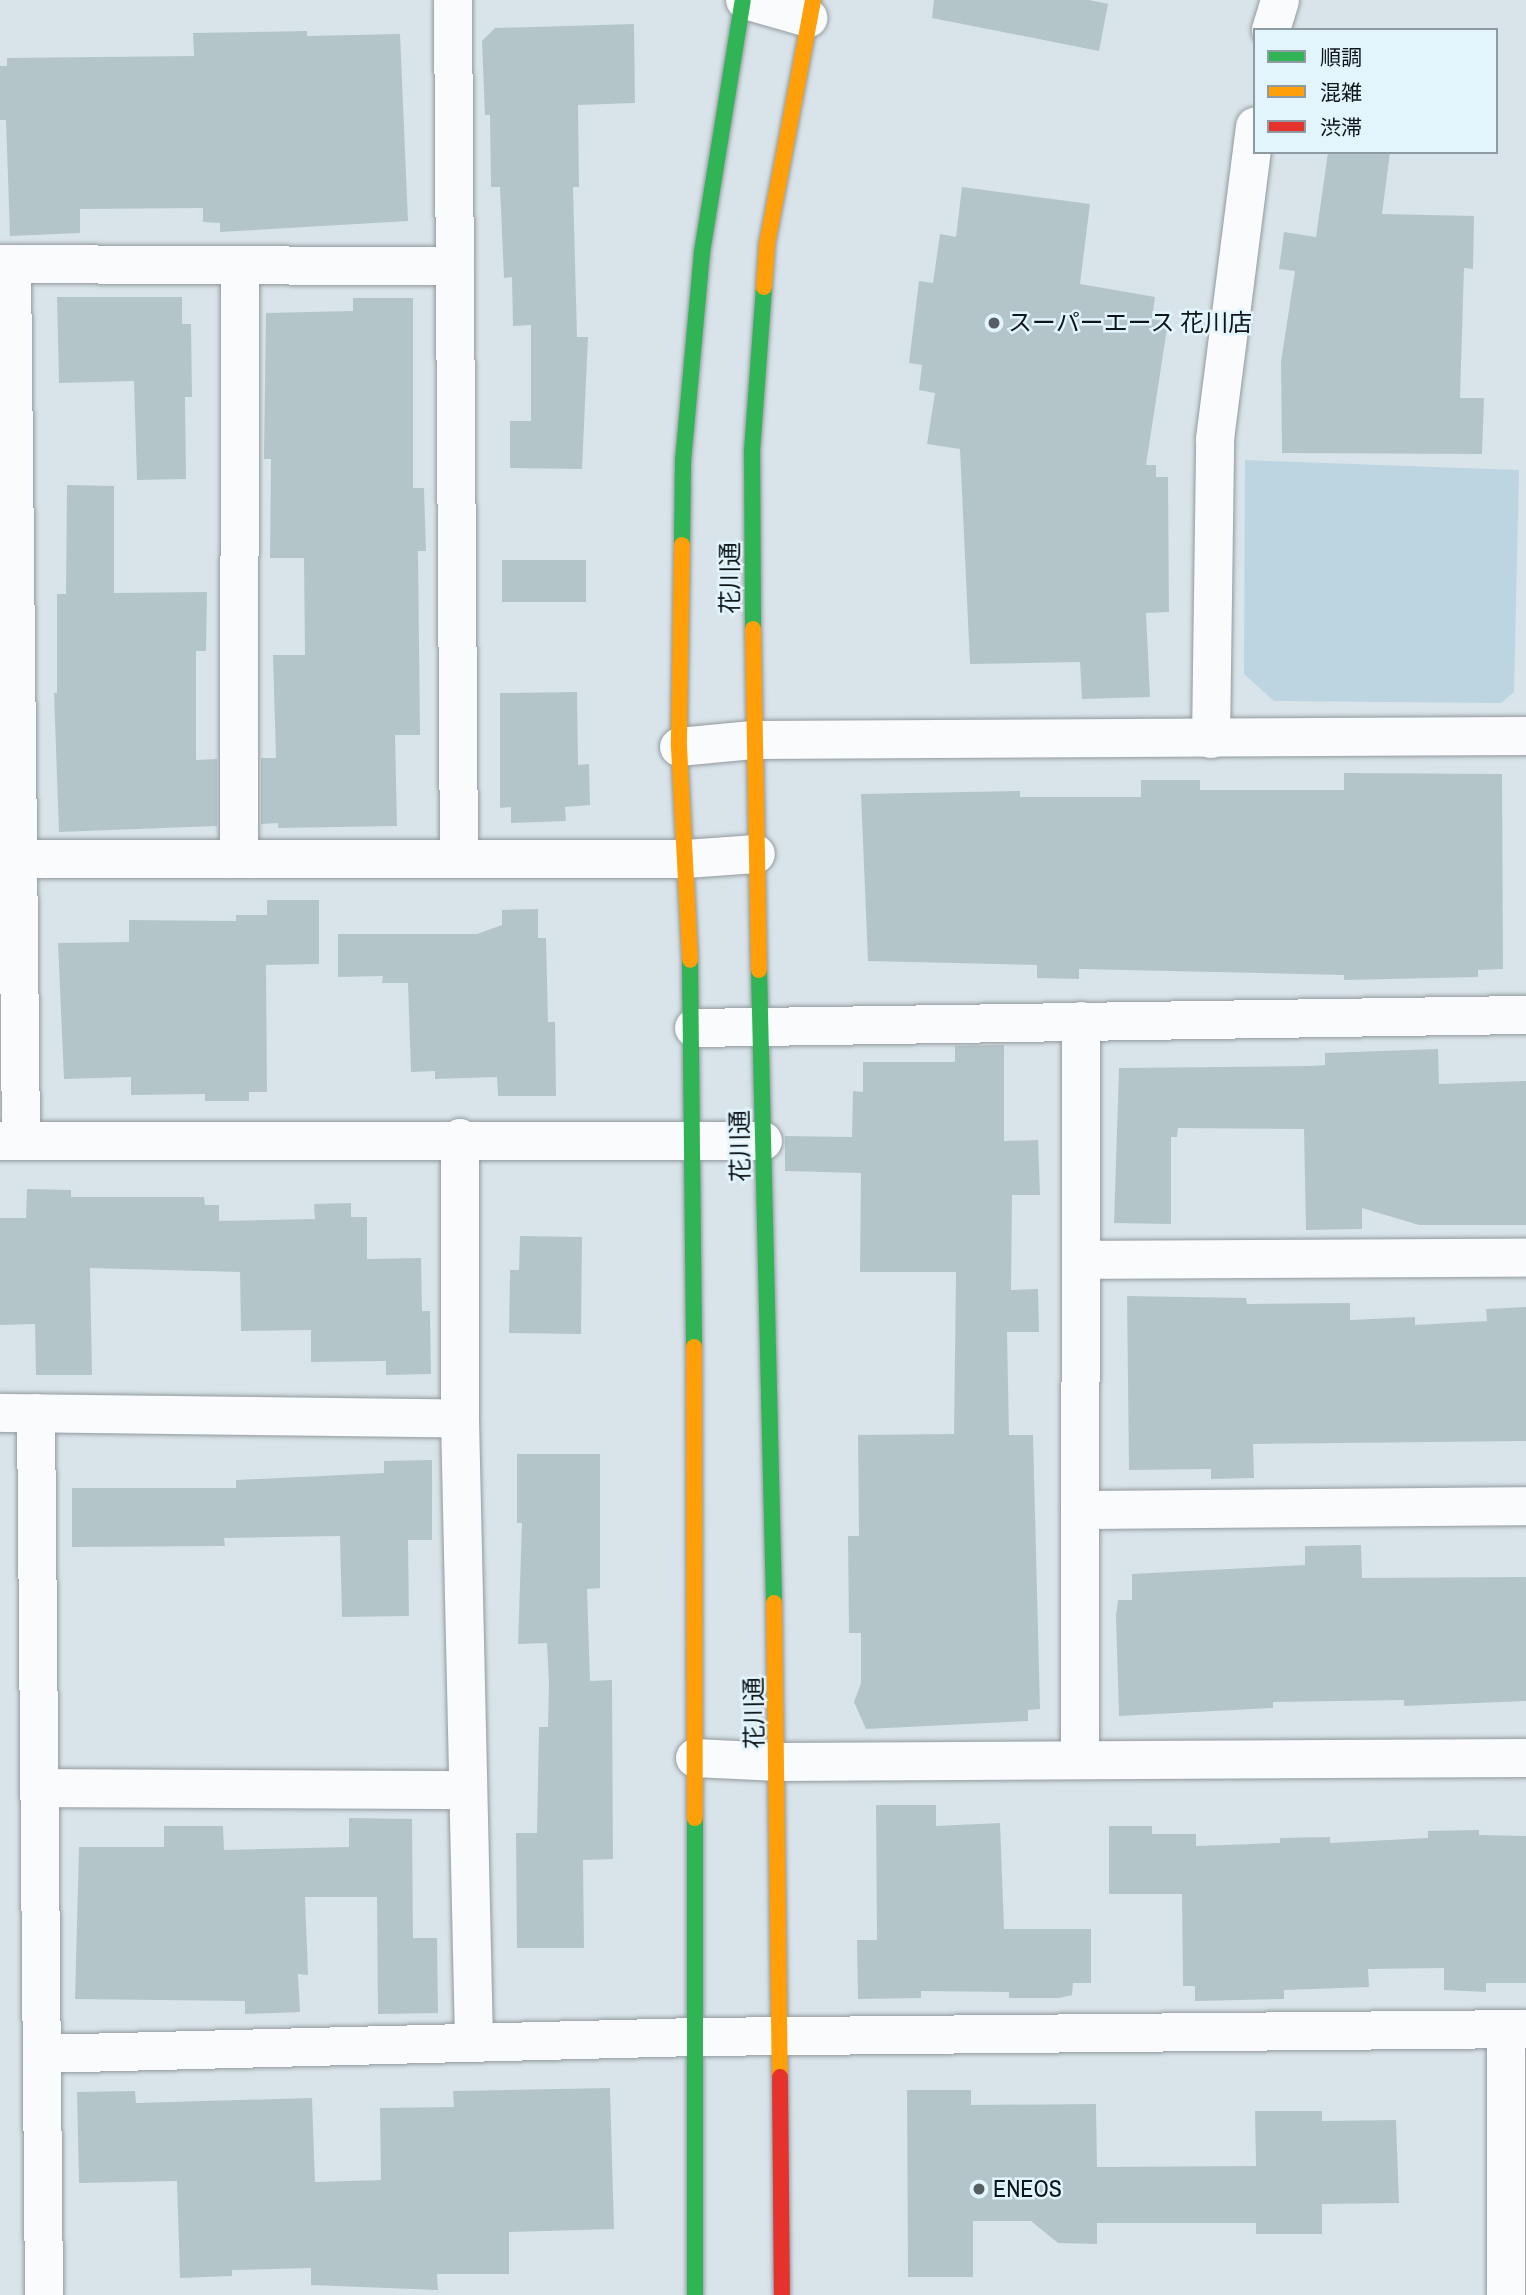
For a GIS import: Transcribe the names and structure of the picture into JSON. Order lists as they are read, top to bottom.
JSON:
{
  "streets": {
    "street": ["花川通"]
  },
  "places": ["スーパーエース 花川店", "ENEOS"],
  "legend": ["順調", "混雑", "渋滞"]
}
